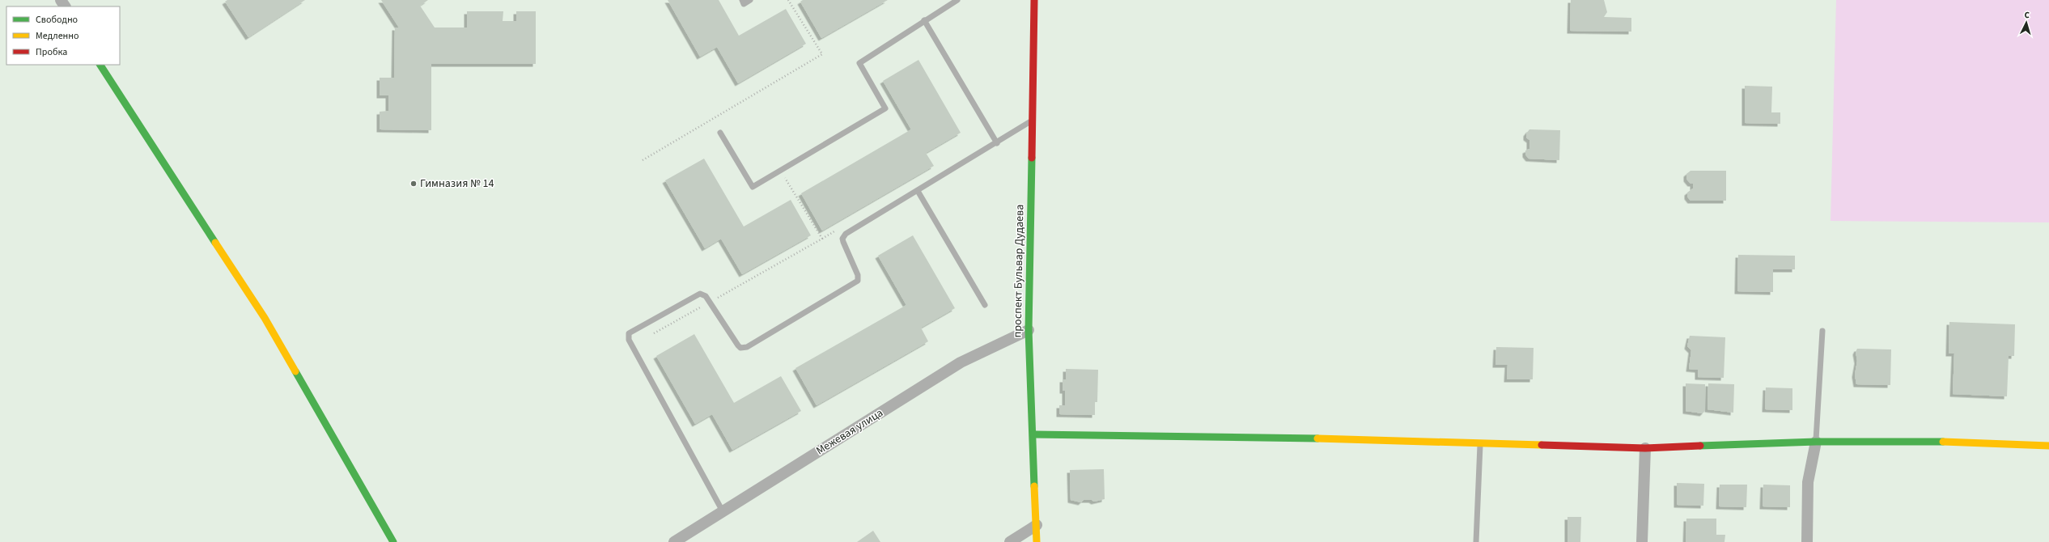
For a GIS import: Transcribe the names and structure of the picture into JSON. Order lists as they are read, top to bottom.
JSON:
{
  "streets": {
    "street": ["проспект Бульвар Дудаева", "Межевая улица"]
  },
  "crossings": [
    ["проспект Бульвар Дудаева", "Межевая улица"]
  ],
  "places": ["Гимназия № 14"],
  "legend": ["Свободно", "Медленно", "Пробка"],
  "north": "top"
}
